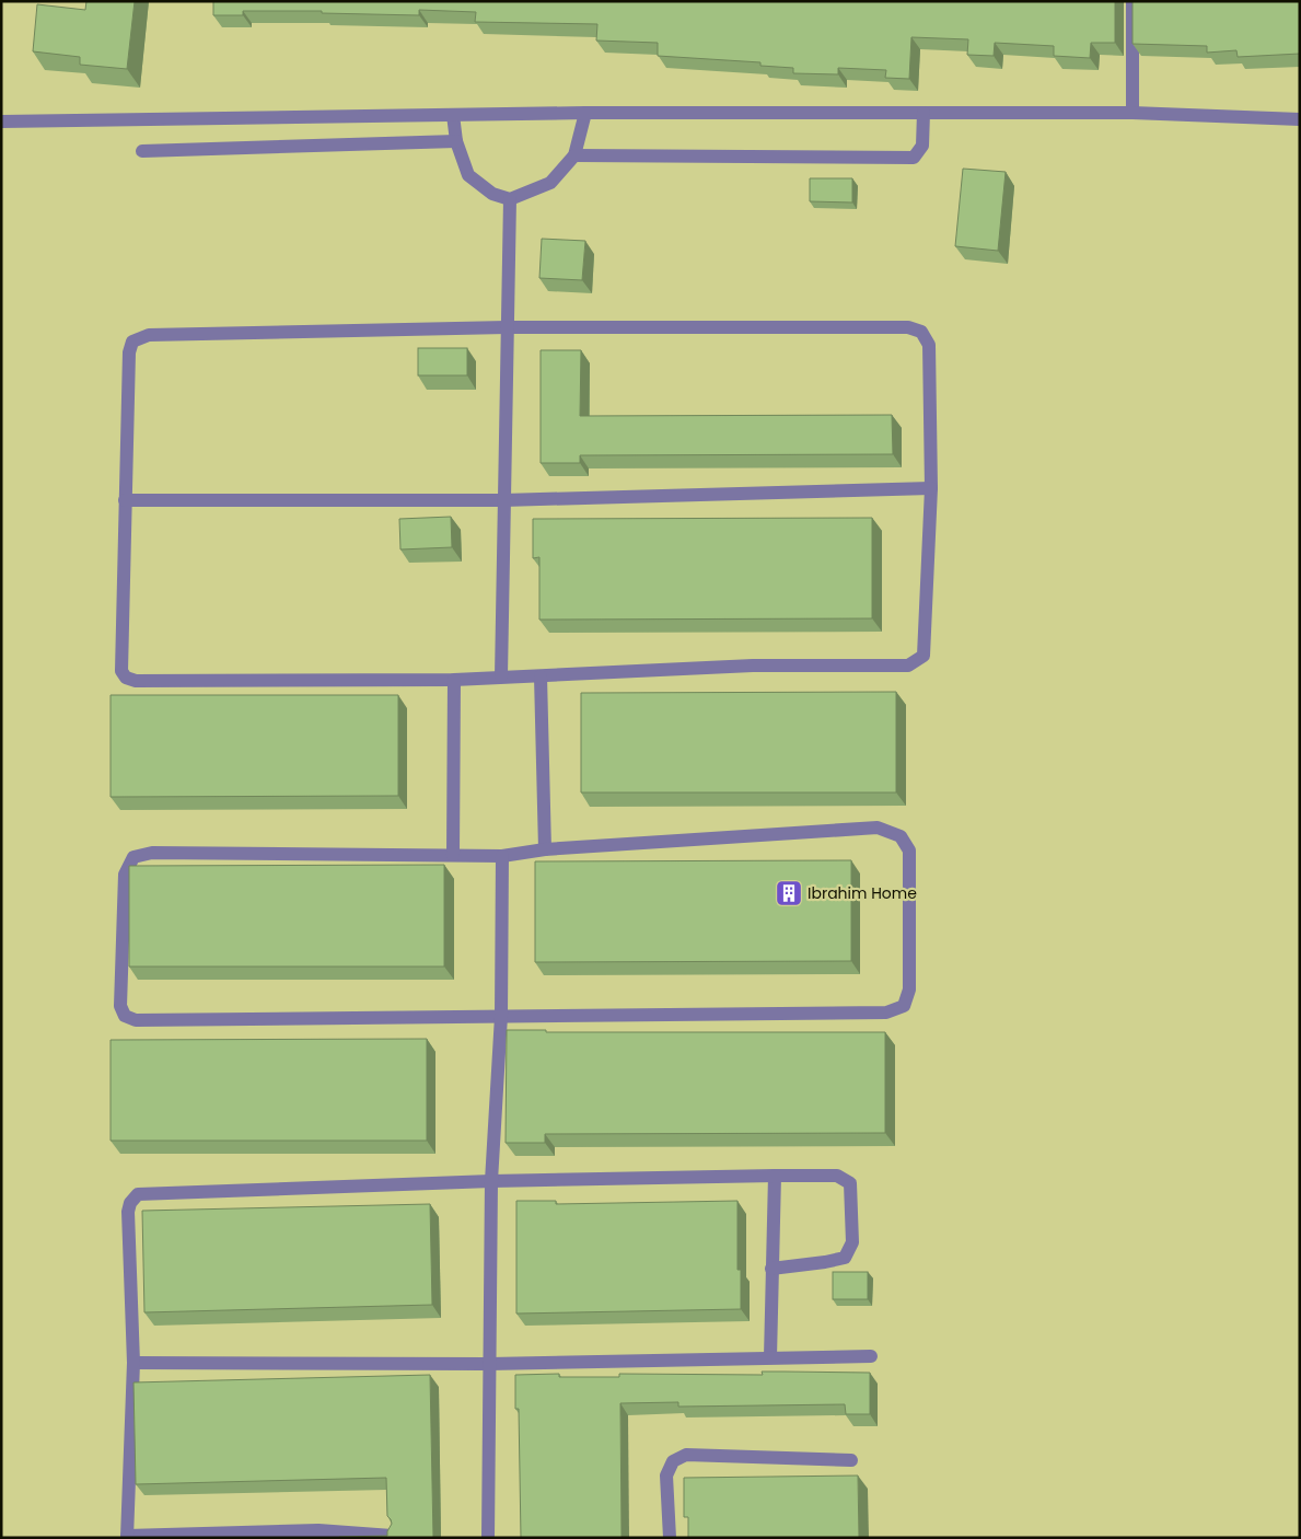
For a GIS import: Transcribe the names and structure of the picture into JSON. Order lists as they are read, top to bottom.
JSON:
{
  "places": {
    "building": ["Ibrahim Home"]
  }
}
